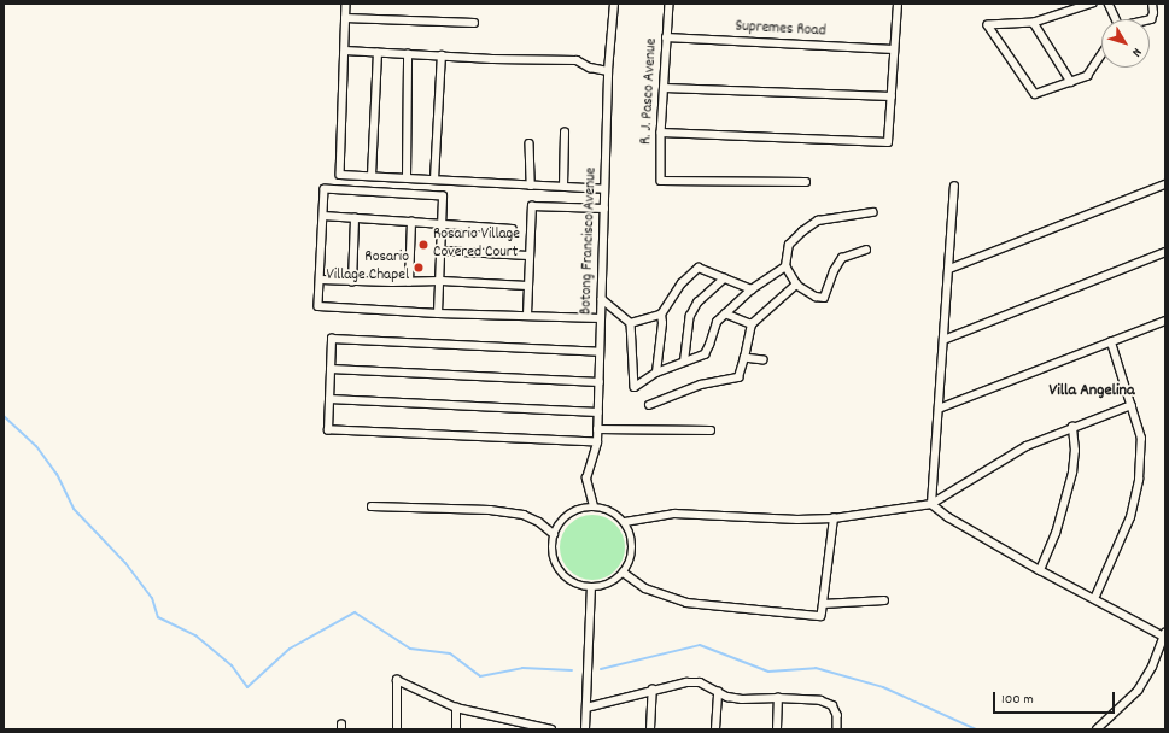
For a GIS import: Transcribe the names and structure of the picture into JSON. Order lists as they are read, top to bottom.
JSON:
{
  "streets": {
    "street": ["Supremes Road", "R. J. Pasco Avenue", "Botong Francisco Avenue"]
  },
  "crossings": [
    ["Supremes Road", "R. J. Pasco Avenue"]
  ],
  "districts": ["Villa Angelina"],
  "places": ["Rosario Village Covered Court", "Rosario Village Chapel"],
  "scale_bar": "100 m",
  "north": "bottom right"
}
